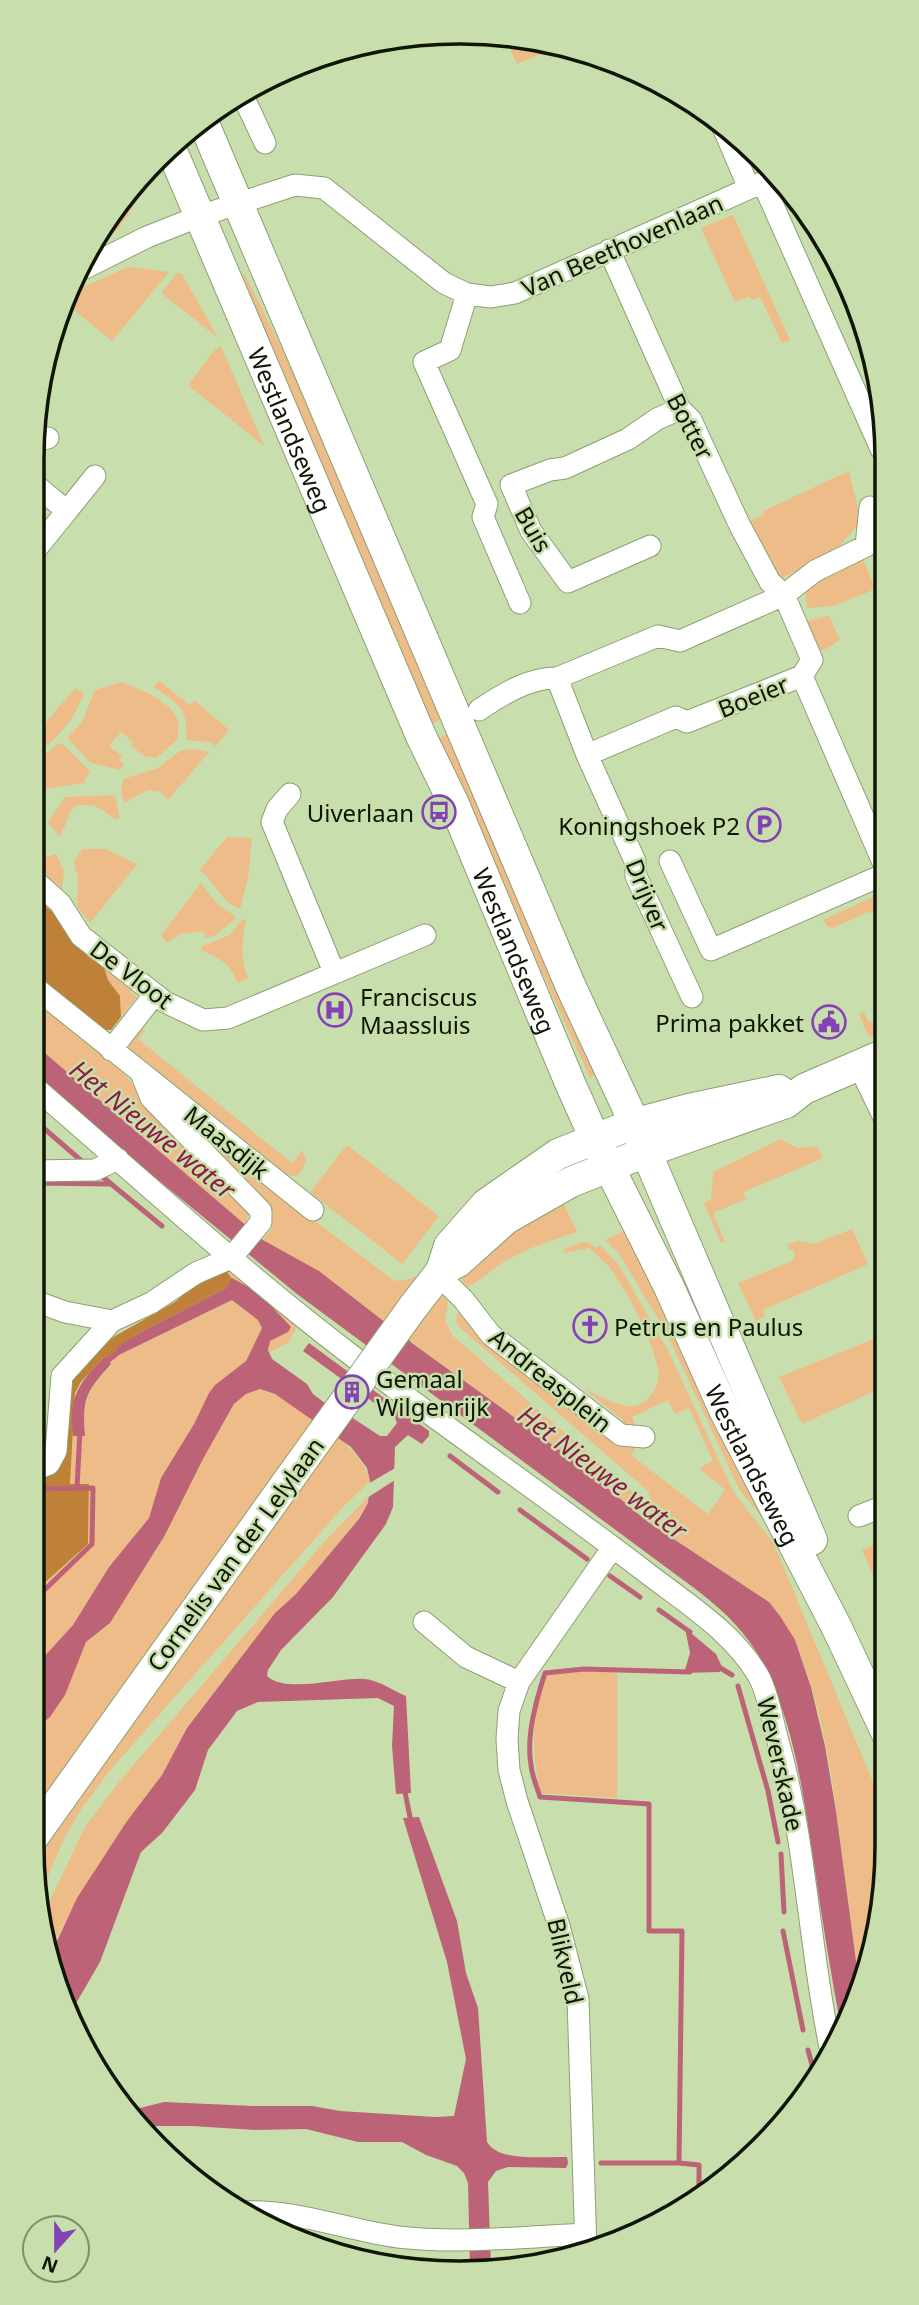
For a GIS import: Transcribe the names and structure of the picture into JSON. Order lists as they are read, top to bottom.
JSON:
{
  "streets": {
    "main road": ["Westlandseweg", "Cornelis van der Lelylaan"],
    "street": [
      "Van Beethovenlaan",
      "Botter",
      "Buis",
      "Boeier",
      "Drijver",
      "De Vloot",
      "Maasdijk",
      "Andreasplein",
      "Weverskade",
      "Blikveld"
    ]
  },
  "crossings": [
    ["Van Beethovenlaan", "Botter"],
    ["Van Beethovenlaan", "Westlandseweg"],
    ["Van Beethovenlaan", "Buis"],
    ["Botter", "Buis"],
    ["Botter", "Boeier"],
    ["Westlandseweg", "Cornelis van der Lelylaan"],
    ["Boeier", "Drijver"],
    ["Maasdijk", "Weverskade"],
    ["Andreasplein", "Cornelis van der Lelylaan"],
    ["Weverskade", "Blikveld"]
  ],
  "water": ["Het Nieuwe water"],
  "places": {
    "bus stop": ["Uiverlaan"],
    "parking": ["Koningshoek P2"],
    "hospital": ["Franciscus Maassluis"],
    "public building": ["Prima pakket"],
    "church": ["Petrus en Paulus"],
    "building": ["Gemaal Wilgenrijk"]
  },
  "north": "bottom"
}
